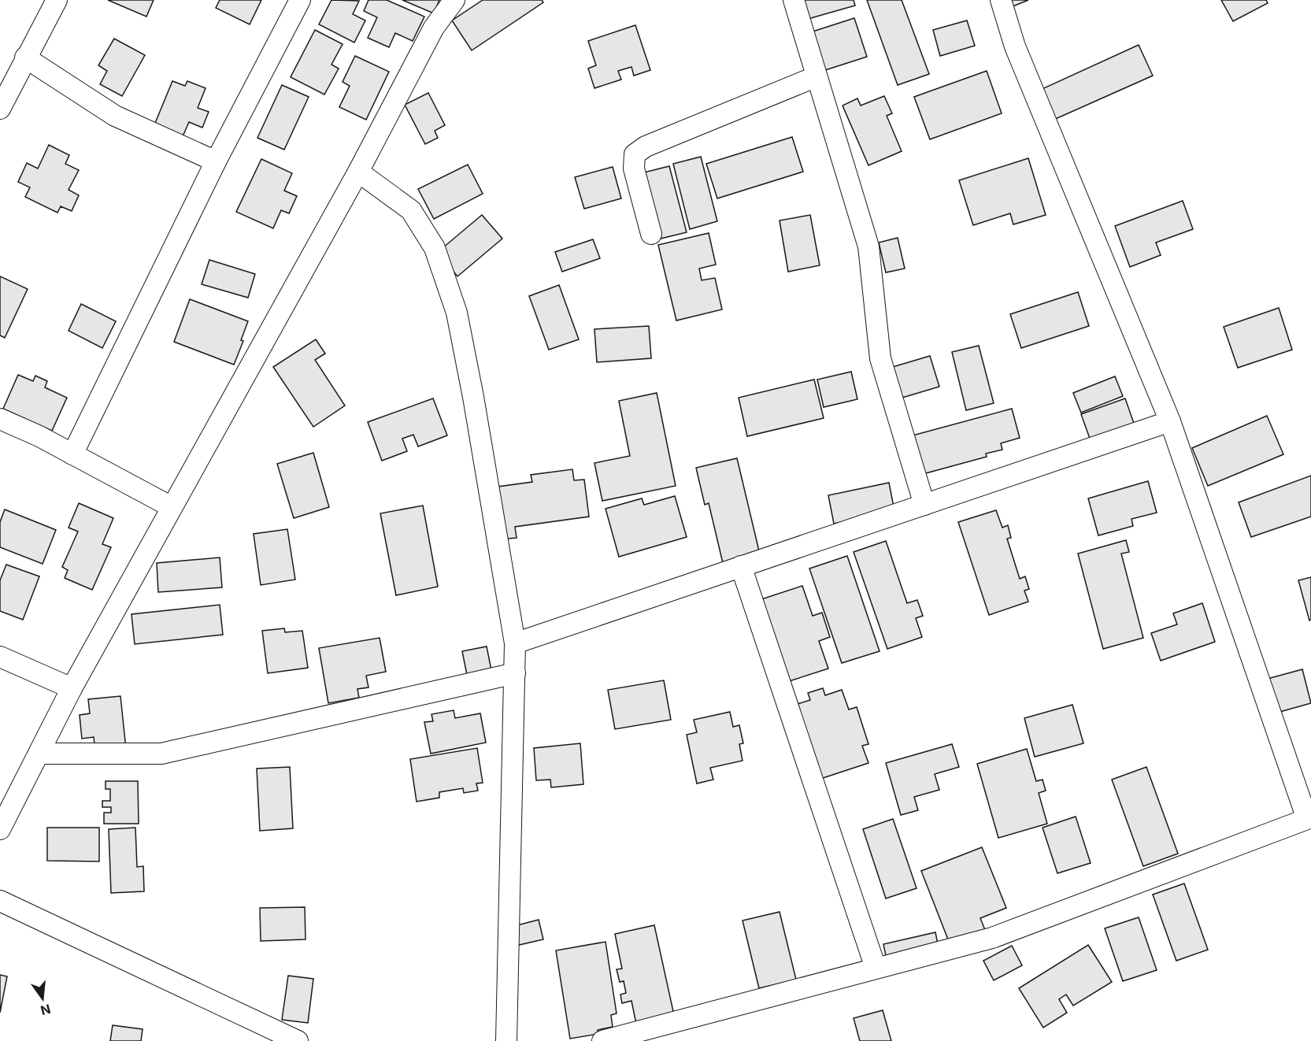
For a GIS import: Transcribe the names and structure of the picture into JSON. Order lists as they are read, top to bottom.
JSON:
{
  "north": "bottom"
}
